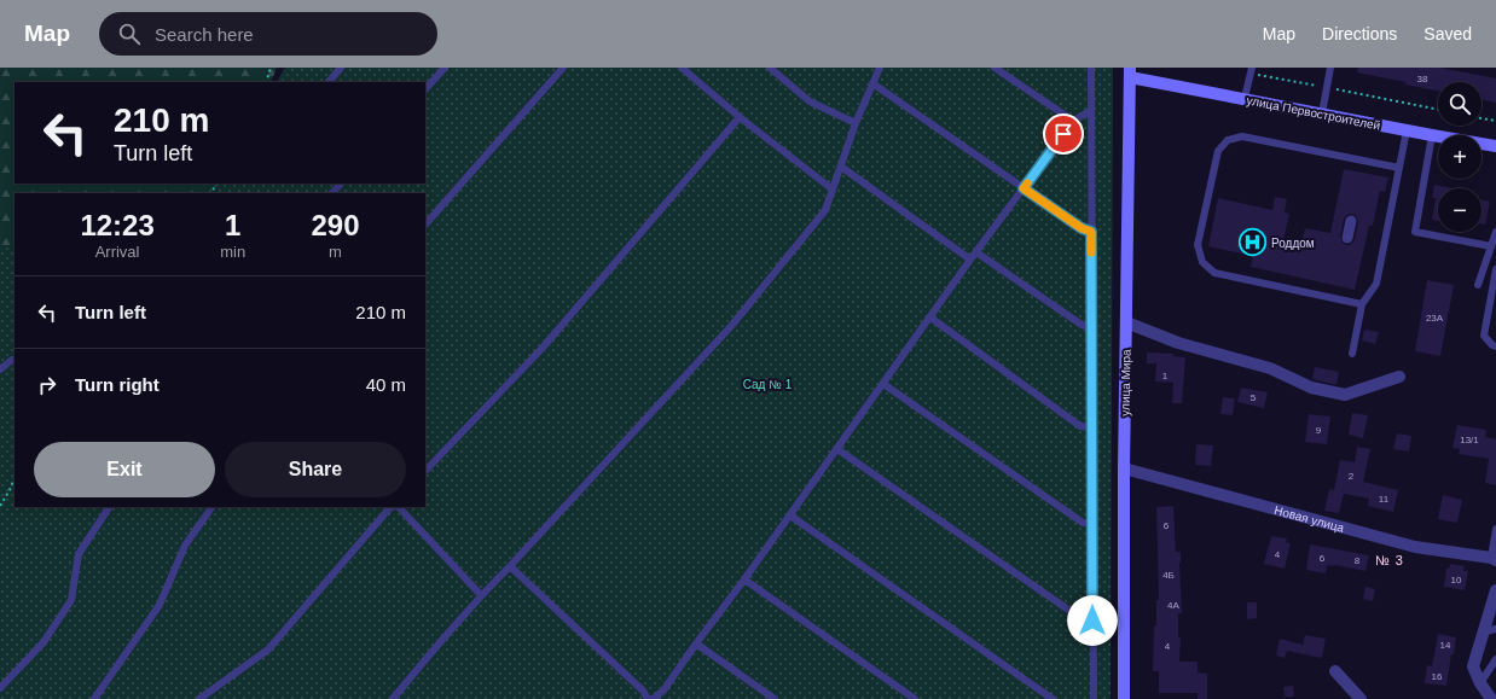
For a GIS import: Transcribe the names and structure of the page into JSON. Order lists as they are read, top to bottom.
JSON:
{
  "streets": {
    "main road": ["улица Первостроителей", "улица Мира"],
    "street": ["Новая улица"]
  },
  "crossings": [
    ["улица Первостроителей", "улица Мира"],
    ["улица Мира", "Новая улица"]
  ],
  "districts": ["№ 3"],
  "parks": ["Сад № 1"],
  "places": {
    "hospital": ["Роддом"]
  },
  "house_numbers": [
    "38",
    "23А",
    "1",
    "5",
    "9",
    "13/1",
    "2",
    "11",
    "6",
    "4",
    "6",
    "8",
    "4Б",
    "10",
    "4А",
    "14",
    "4",
    "16"
  ],
  "page": {
    "header": "Map",
    "search": "Search here",
    "nav": ["Map", "Directions", "Saved"],
    "map_buttons": ["+", "−"],
    "turn": ["210 m", "Turn left"],
    "eta": [
      "12:23",
      "Arrival",
      "1",
      "min",
      "290",
      "m"
    ],
    "list": [
      {
        "name": "Turn left",
        "value": "210 m"
      },
      {
        "name": "Turn right",
        "value": "40 m"
      }
    ],
    "buttons": ["Exit", "Share"]
  }
}
